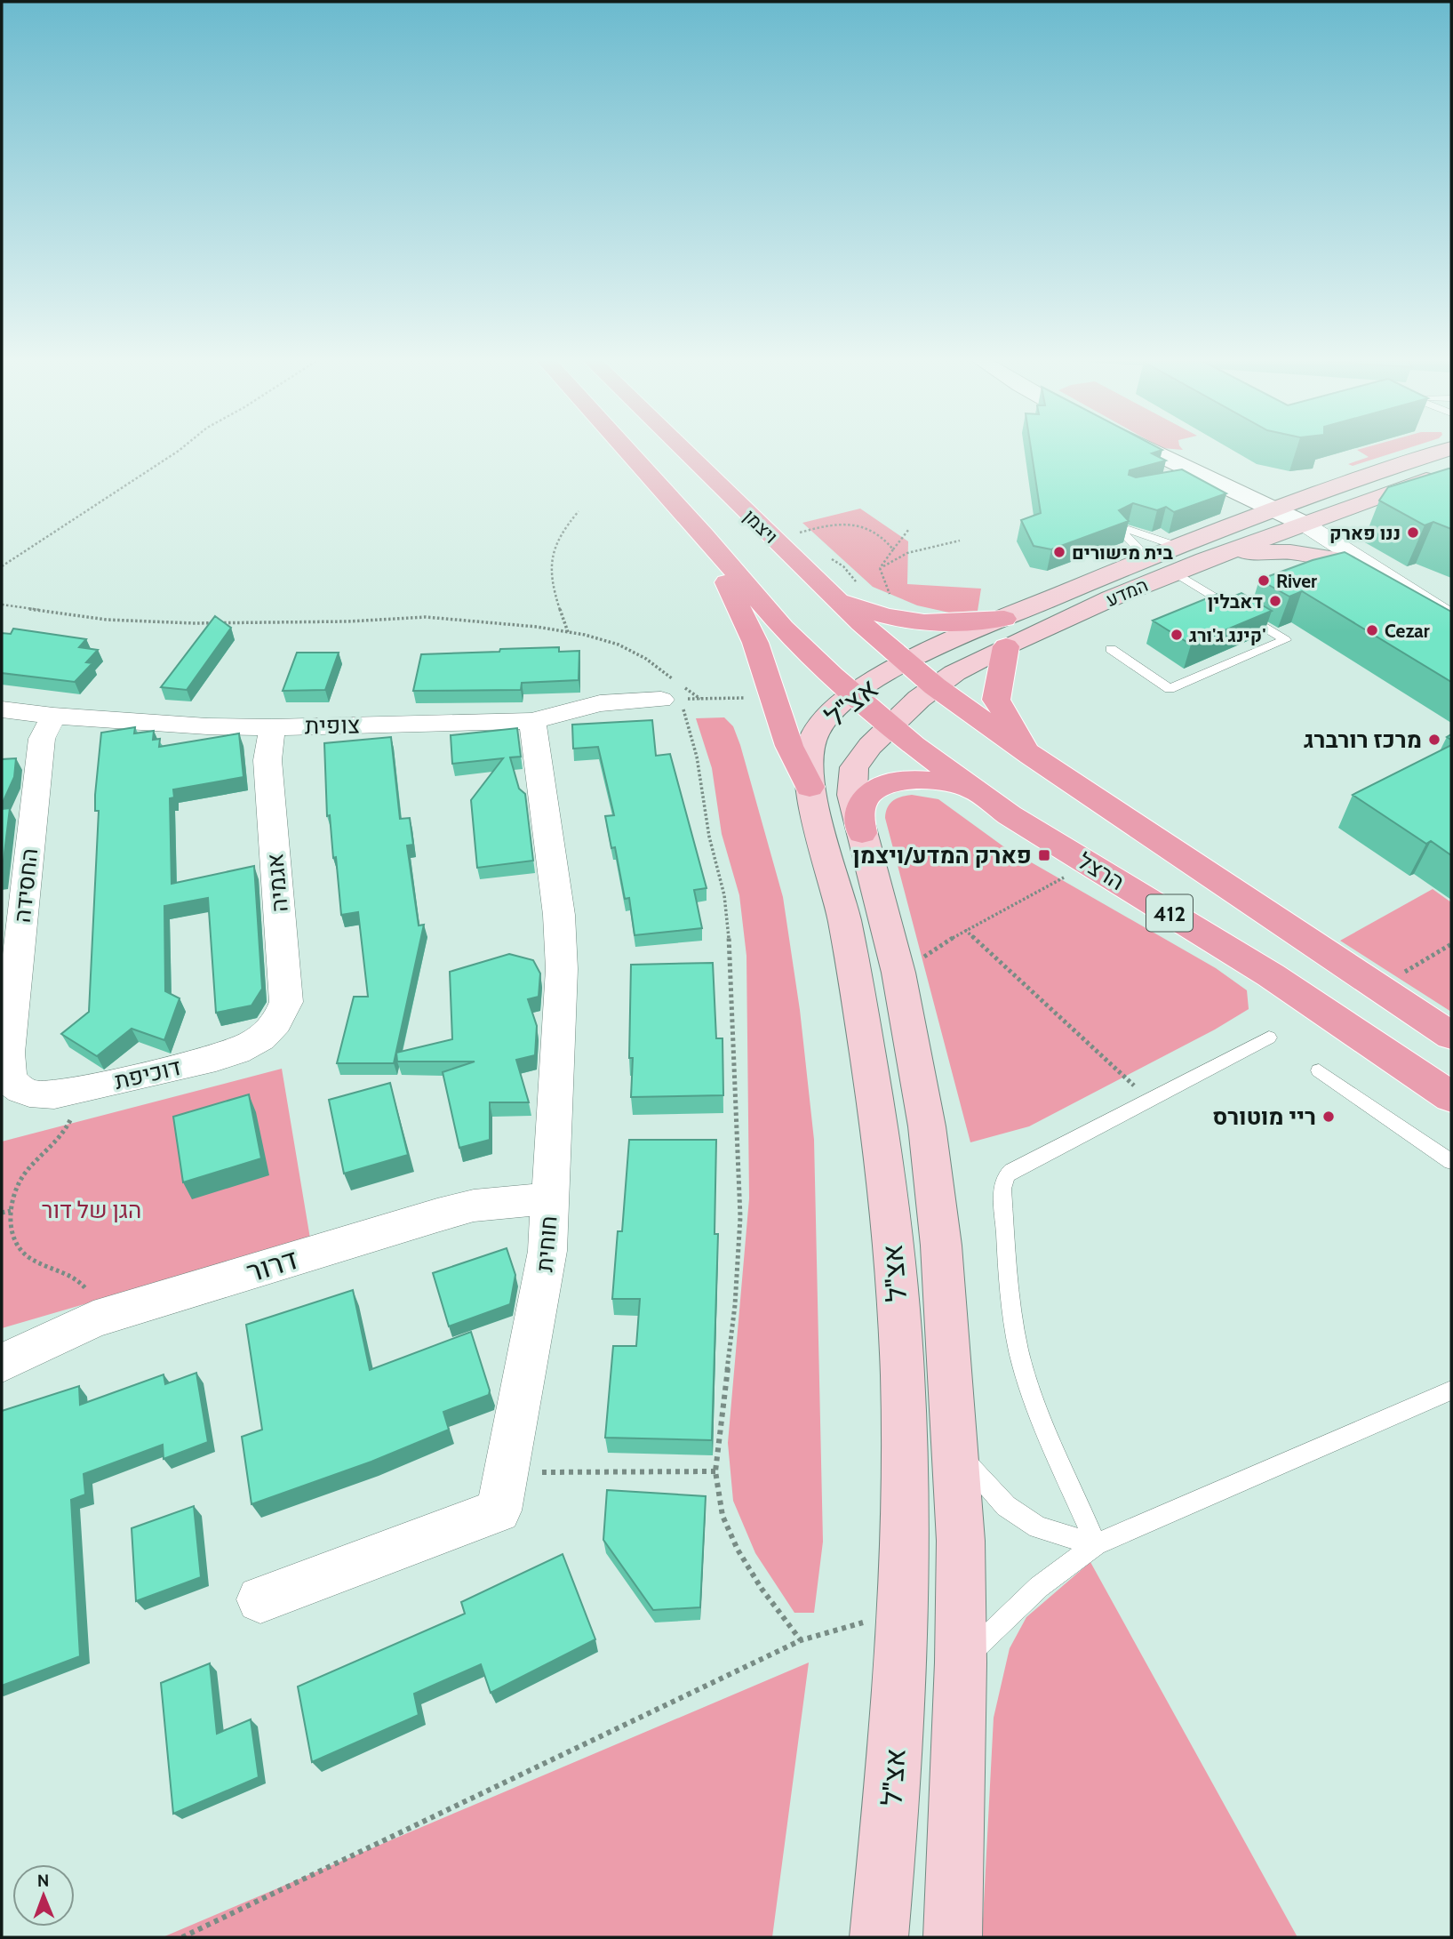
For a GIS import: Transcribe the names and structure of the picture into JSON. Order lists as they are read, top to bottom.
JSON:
{
  "streets": {
    "main road": [
      "ויצמן",
      "המדע",
      "אצ\"ל",
      "הרצל",
      "412"
    ],
    "street": [
      "צופית",
      "אגמיה",
      "החסידה",
      "דוכיפת",
      "חוחית",
      "דרור"
    ]
  },
  "crossings": [
    ["ויצמן", "המדע"],
    ["ויצמן", "אצ\"ל"],
    ["ויצמן", "412"],
    ["המדע", "אצ\"ל"],
    ["המדע", "הרצל"],
    ["המדע", "412"],
    ["אצ\"ל", "הרצל"],
    ["אצ\"ל", "412"],
    ["צופית", "אגמיה"],
    ["צופית", "החסידה"],
    ["צופית", "חוחית"],
    ["הרצל", "412"],
    ["אגמיה", "דוכיפת"],
    ["החסידה", "דוכיפת"],
    ["חוחית", "דרור"]
  ],
  "parks": ["הגן של דור"],
  "places": {
    "other": [
      "ננו פארק",
      "בית מישורים",
      "River",
      "דאבלין",
      "Cezar",
      "קינג ג'ורג'",
      "מרכז רורברג",
      "ריי מוטורס"
    ],
    "transit": ["פארק המדע/ויצמן"]
  },
  "north": "top"
}
